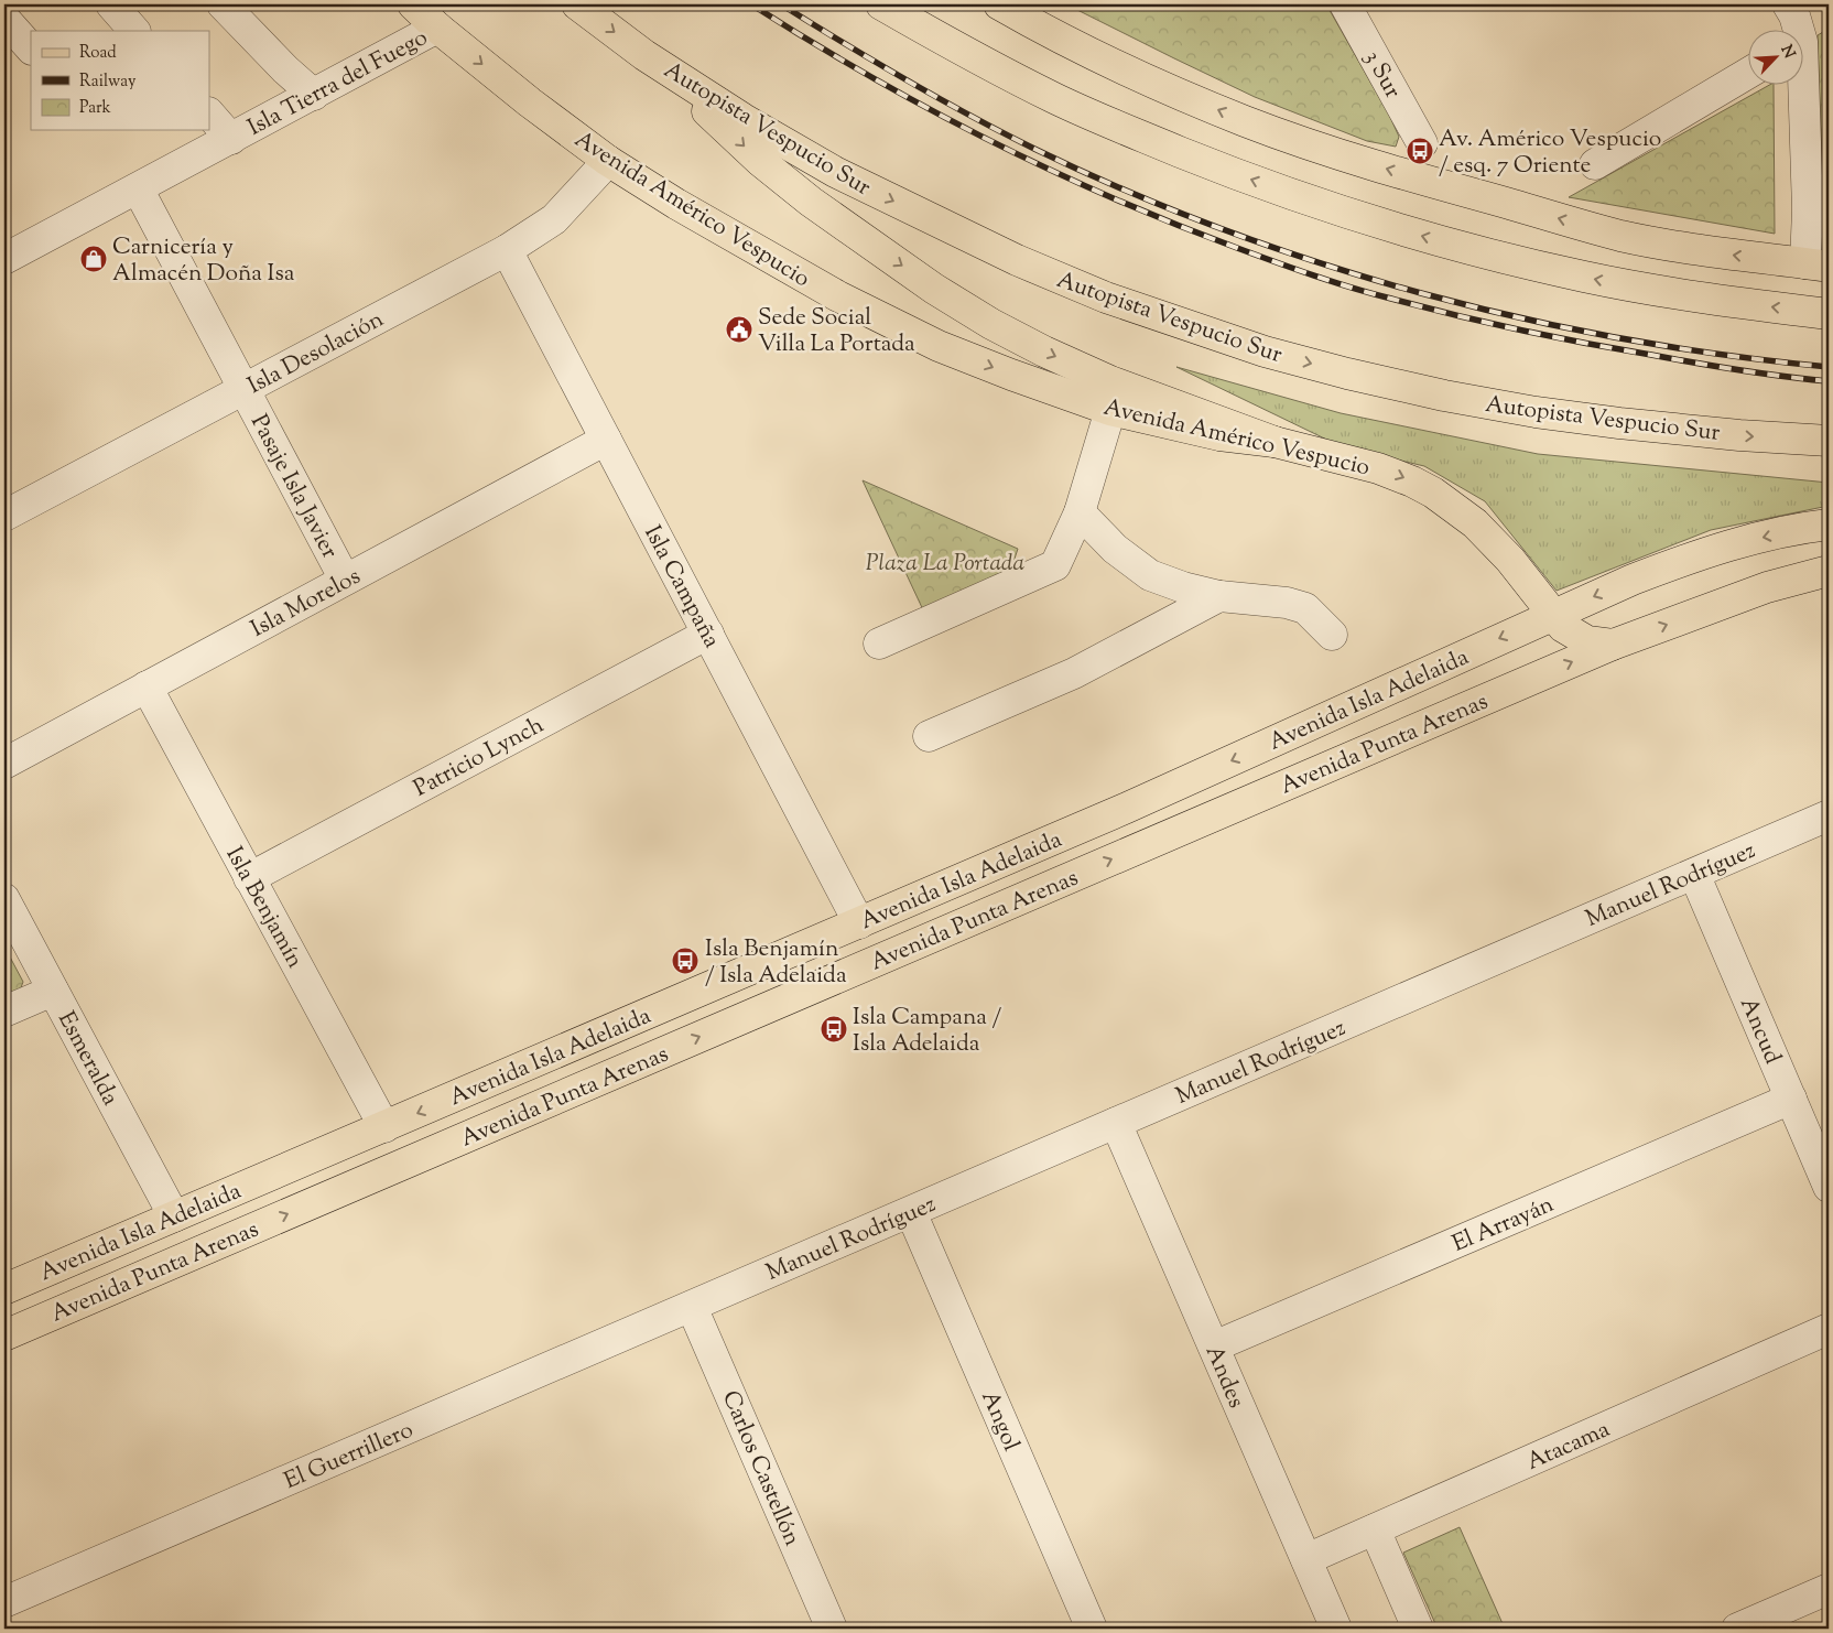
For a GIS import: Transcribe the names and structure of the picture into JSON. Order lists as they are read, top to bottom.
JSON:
{
  "streets": {
    "main road": [
      "Autopista Vespucio Sur",
      "Avenida Américo Vespucio",
      "Avenida Isla Adelaida",
      "Avenida Punta Arenas"
    ],
    "street": [
      "3 Sur",
      "Isla Tierra del Fuego",
      "Isla Desolación",
      "Pasaje Isla Javier",
      "Isla Campaña",
      "Isla Morelos",
      "Patricio Lynch",
      "Manuel Rodríguez",
      "Isla Benjamín",
      "Ancud",
      "Esmeralda",
      "El Arrayán",
      "Andes",
      "Angol",
      "Atacama",
      "El Guerrillero",
      "Carlos Castellón"
    ]
  },
  "crossings": [
    ["Isla Tierra del Fuego", "Avenida Américo Vespucio"],
    ["Isla Tierra del Fuego", "Pasaje Isla Javier"],
    ["Avenida Américo Vespucio", "Isla Desolación"],
    ["Avenida Américo Vespucio", "Avenida Isla Adelaida"],
    ["Avenida Américo Vespucio", "Avenida Punta Arenas"],
    ["Isla Desolación", "Pasaje Isla Javier"],
    ["Isla Desolación", "Isla Campaña"],
    ["Pasaje Isla Javier", "Isla Morelos"],
    ["Isla Campaña", "Isla Morelos"],
    ["Isla Campaña", "Avenida Isla Adelaida"],
    ["Isla Campaña", "Patricio Lynch"],
    ["Isla Morelos", "Isla Benjamín"],
    ["Avenida Isla Adelaida", "Isla Benjamín"],
    ["Avenida Isla Adelaida", "Esmeralda"],
    ["Patricio Lynch", "Isla Benjamín"],
    ["Manuel Rodríguez", "Ancud"],
    ["Manuel Rodríguez", "Andes"],
    ["Manuel Rodríguez", "Angol"],
    ["Manuel Rodríguez", "El Guerrillero"],
    ["Manuel Rodríguez", "Carlos Castellón"],
    ["Ancud", "El Arrayán"],
    ["El Arrayán", "Andes"],
    ["Andes", "Atacama"],
    ["El Guerrillero", "Carlos Castellón"]
  ],
  "one_way": ["Avenida Isla Adelaida", "Avenida Punta Arenas"],
  "parks": ["Plaza La Portada"],
  "places": {
    "bus stop": ["Av. Américo Vespucio / esq. 7 Oriente", "Isla Benjamín / Isla Adelaida", "Isla Campana / Isla Adelaida"],
    "shop": ["Carnicería y Almacén Doña Isa"],
    "public building": ["Sede Social Villa La Portada"]
  },
  "legend": ["Road", "Railway", "Park"],
  "north": "top right"
}
